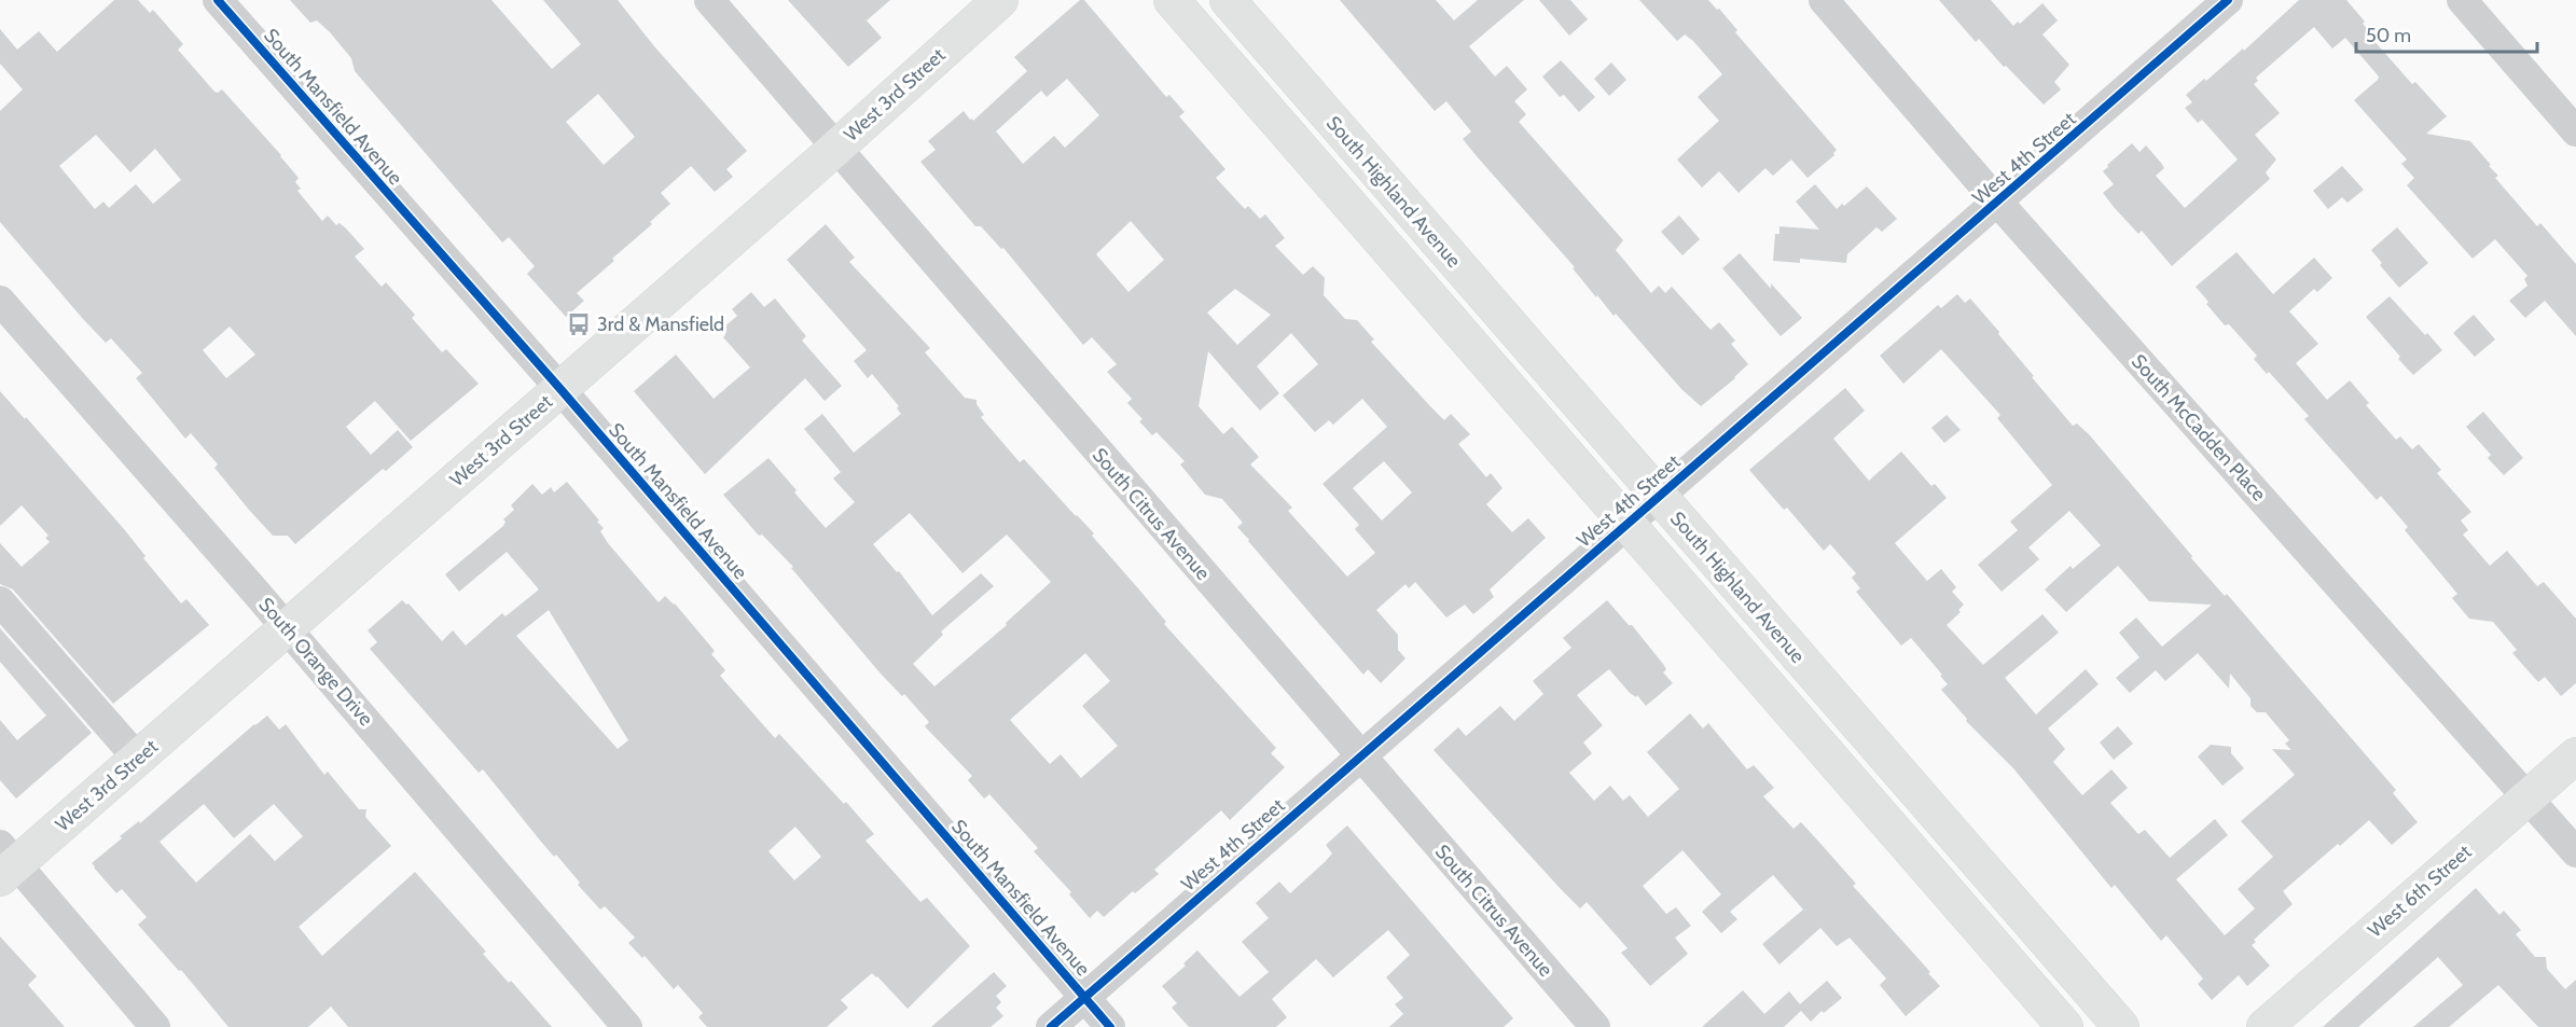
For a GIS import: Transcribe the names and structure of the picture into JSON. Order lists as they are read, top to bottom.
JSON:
{
  "streets": {
    "main road": ["West 3rd Street", "South Highland Avenue", "West 6th Street"],
    "street": [
      "South Mansfield Avenue",
      "West 4th Street",
      "South McCadden Place",
      "South Citrus Avenue",
      "South Orange Drive"
    ]
  },
  "crossings": [
    ["West 3rd Street", "South Mansfield Avenue"],
    ["West 3rd Street", "South Citrus Avenue"],
    ["West 3rd Street", "South Orange Drive"],
    ["South Mansfield Avenue", "West 4th Street"],
    ["West 4th Street", "South Highland Avenue"],
    ["West 4th Street", "South McCadden Place"],
    ["West 4th Street", "South Citrus Avenue"],
    ["South McCadden Place", "West 6th Street"]
  ],
  "places": {
    "bus stop": ["3rd & Mansfield"]
  },
  "scale_bar": "50 m"
}
